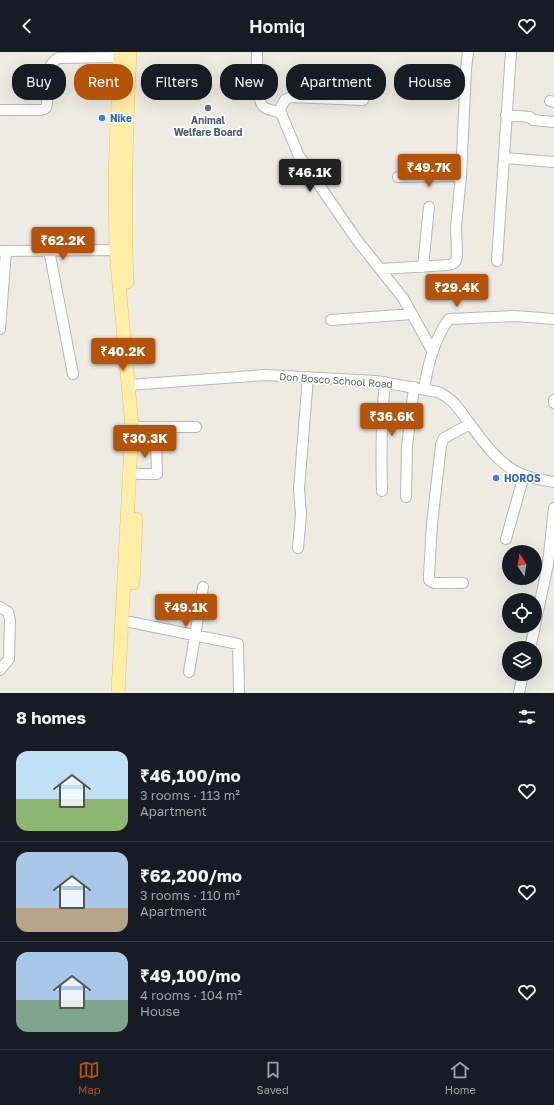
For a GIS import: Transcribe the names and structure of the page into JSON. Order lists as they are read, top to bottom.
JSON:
{
  "streets": {
    "street": ["Don Bosco School Road"]
  },
  "places": ["Animal Welfare Board", "Nike", "HOROS"],
  "north": "top",
  "page": {
    "header": "Homiq",
    "chip": [
      "Buy",
      "Rent",
      "Filters",
      "New",
      "Apartment",
      "House"
    ],
    "price": [
      "₹49.7K",
      "₹46.1K",
      "₹62.2K",
      "₹29.4K",
      "₹40.2K",
      "₹36.6K",
      "₹30.3K",
      "₹49.1K"
    ],
    "heading": "8 homes",
    "list": [
      {
        "name": "₹46,100/mo",
        "note": "3 rooms · 113 m² · Apartment"
      },
      {
        "name": "₹62,200/mo",
        "note": "3 rooms · 110 m² · Apartment"
      },
      {
        "name": "₹49,100/mo",
        "note": "4 rooms · 104 m² · House"
      }
    ],
    "tabs": ["Map", "Saved", "Home"]
  }
}
